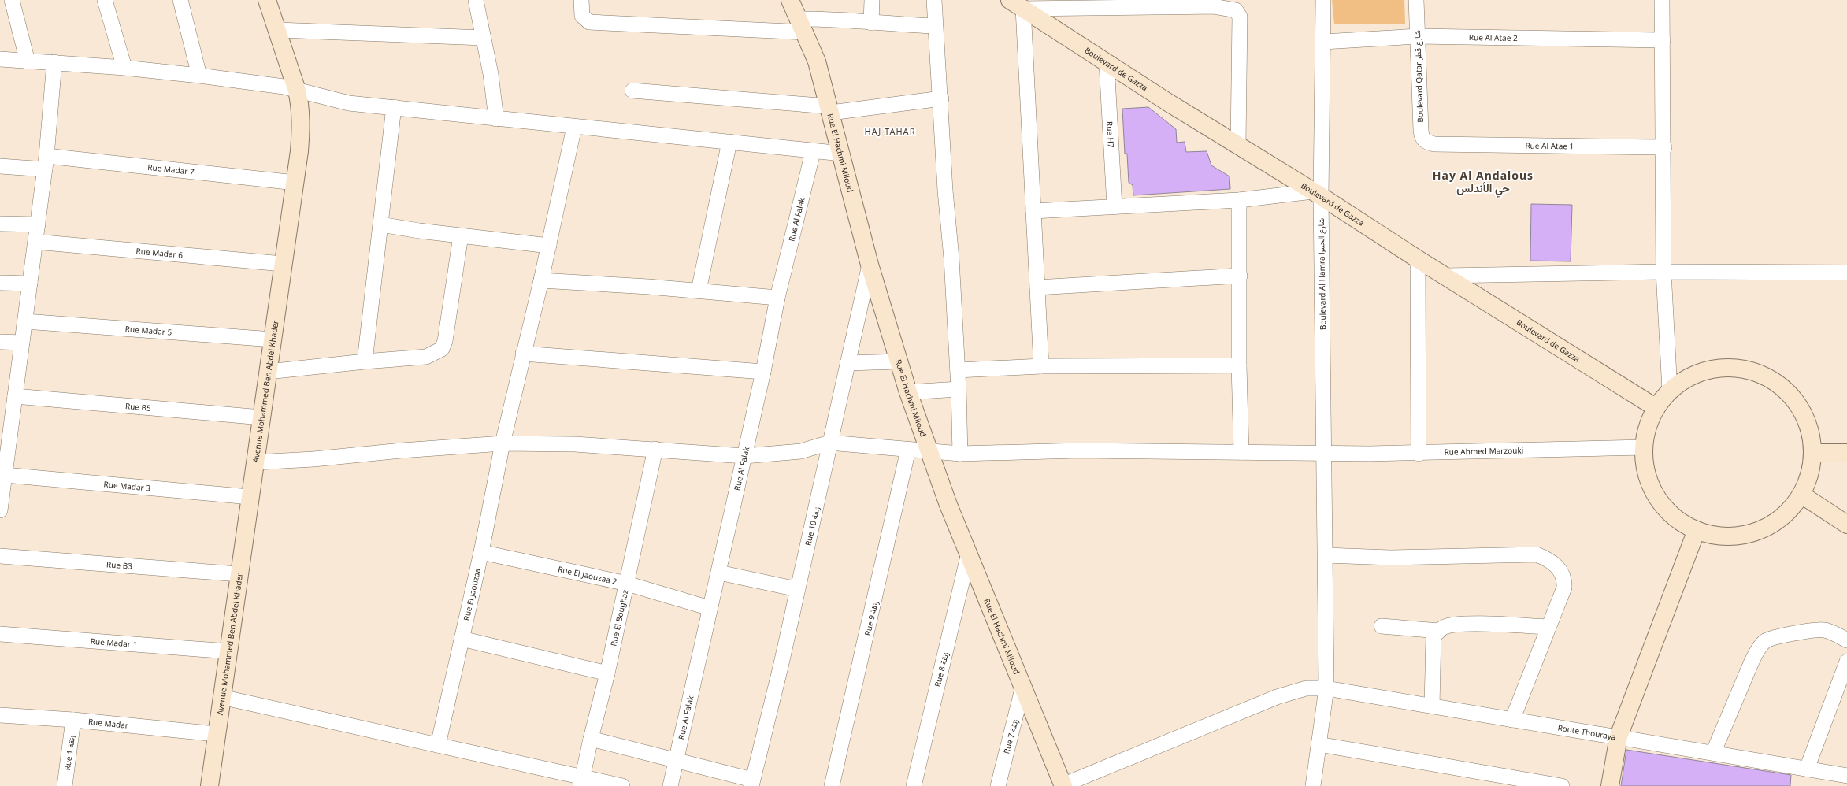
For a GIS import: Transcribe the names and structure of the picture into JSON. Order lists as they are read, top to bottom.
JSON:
{
  "streets": {
    "street": [
      "Rue Al Atae 2",
      "Boulevard de Gazza",
      "Boulevard Qatar شارع قطر",
      "Rue H7",
      "Rue Al Atae 1",
      "Rue El Hachmi Miloud",
      "Rue Madar 7",
      "Rue Al Falak",
      "Rue Madar 6",
      "Boulevard Al Hamra شارع الحمرا",
      "Rue Madar 5",
      "Avenue Mohammed Ben Abdel Khader",
      "Rue B5",
      "Rue Ahmed Marzouki",
      "Rue Madar 3",
      "Rue 10 زنقة",
      "Rue B3",
      "Rue El Jaouzaa 2",
      "Rue El Jaouzaa",
      "Rue El Boughaz",
      "Rue 9 زنقة",
      "Rue Madar 1",
      "Rue 8 زنقة",
      "Rue Madar",
      "Route Thouraya",
      "Rue 7 زنقة",
      "Rue 1 زنقة"
    ]
  },
  "crossings": [
    ["Rue Al Atae 2", "Boulevard Qatar شارع قطر"],
    ["Rue Al Atae 2", "Boulevard Al Hamra شارع الحمرا"],
    ["Boulevard de Gazza", "Rue H7"],
    ["Boulevard de Gazza", "Boulevard Al Hamra شارع الحمرا"],
    ["Boulevard Qatar شارع قطر", "Rue Al Atae 1"],
    ["Rue El Hachmi Miloud", "Rue Ahmed Marzouki"],
    ["Rue El Hachmi Miloud", "Rue 10 زنقة"],
    ["Rue El Hachmi Miloud", "Rue 8 زنقة"],
    ["Rue El Hachmi Miloud", "Route Thouraya"],
    ["Rue El Hachmi Miloud", "Rue 7 زنقة"],
    ["Rue Madar 7", "Avenue Mohammed Ben Abdel Khader"],
    ["Rue Al Falak", "Rue El Jaouzaa 2"],
    ["Rue Madar 6", "Avenue Mohammed Ben Abdel Khader"],
    ["Boulevard Al Hamra شارع الحمرا", "Rue Ahmed Marzouki"],
    ["Boulevard Al Hamra شارع الحمرا", "Route Thouraya"],
    ["Rue Madar 5", "Avenue Mohammed Ben Abdel Khader"],
    ["Avenue Mohammed Ben Abdel Khader", "Rue B5"],
    ["Avenue Mohammed Ben Abdel Khader", "Rue Madar 3"],
    ["Avenue Mohammed Ben Abdel Khader", "Rue B3"],
    ["Avenue Mohammed Ben Abdel Khader", "Rue Madar 1"],
    ["Avenue Mohammed Ben Abdel Khader", "Rue Madar"],
    ["Rue Ahmed Marzouki", "Rue 10 زنقة"],
    ["Rue Ahmed Marzouki", "Rue 9 زنقة"],
    ["Rue El Jaouzaa 2", "Rue El Jaouzaa"],
    ["Rue El Jaouzaa 2", "Rue El Boughaz"],
    ["Rue Madar", "Rue 1 زنقة"]
  ],
  "districts": ["HAJ TAHAR", "Hay Al Andalous حي الأندلس"]
}
